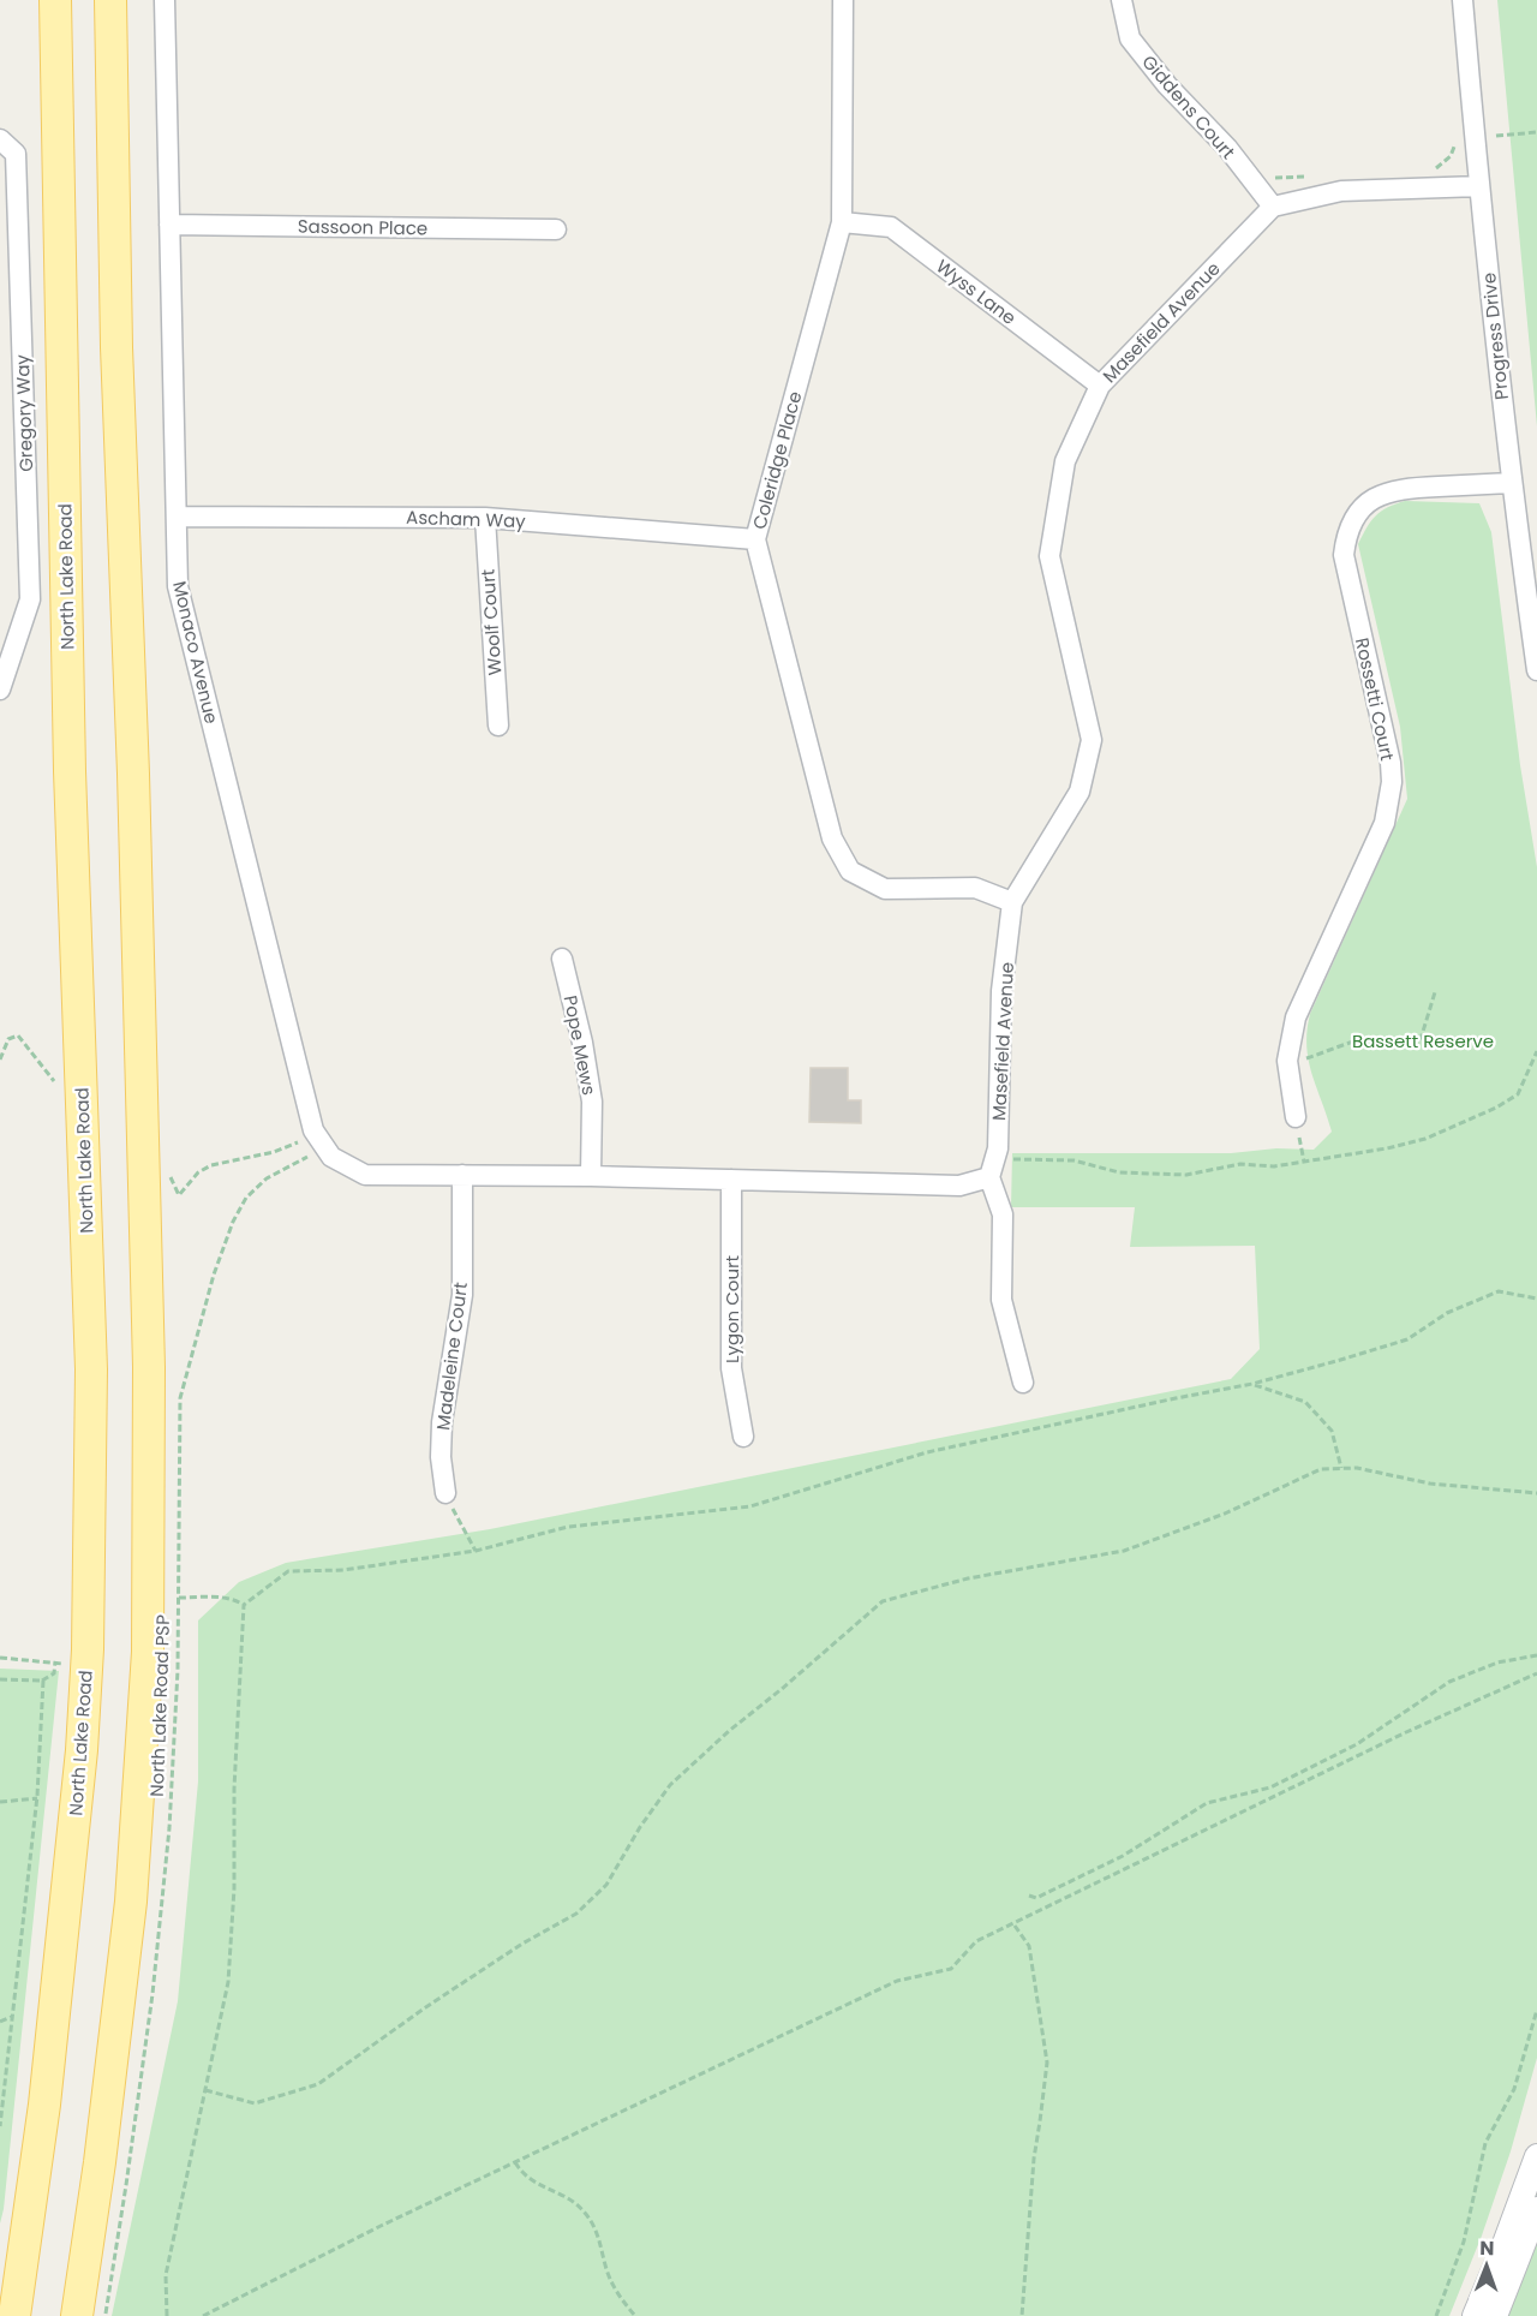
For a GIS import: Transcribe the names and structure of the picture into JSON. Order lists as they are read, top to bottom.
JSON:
{
  "streets": {
    "main road": ["North Lake Road"],
    "street": [
      "Giddens Court",
      "Sassoon Place",
      "Wyss Lane",
      "Masefield Avenue",
      "Progress Drive",
      "Gregory Way",
      "Coleridge Place",
      "Ascham Way",
      "Woolf Court",
      "Monaco Avenue",
      "Rossetti Court",
      "Pope Mews",
      "Lygon Court",
      "Madeleine Court"
    ],
    "path": ["North Lake Road PSP"]
  },
  "crossings": [
    ["Giddens Court", "Masefield Avenue"],
    ["Sassoon Place", "Monaco Avenue"],
    ["Wyss Lane", "Masefield Avenue"],
    ["Wyss Lane", "Coleridge Place"],
    ["Masefield Avenue", "Coleridge Place"],
    ["Progress Drive", "Rossetti Court"],
    ["Coleridge Place", "Ascham Way"],
    ["Ascham Way", "Woolf Court"],
    ["Ascham Way", "Monaco Avenue"],
    ["Monaco Avenue", "North Lake Road PSP"]
  ],
  "parks": ["Bassett Reserve"],
  "north": "top"
}
